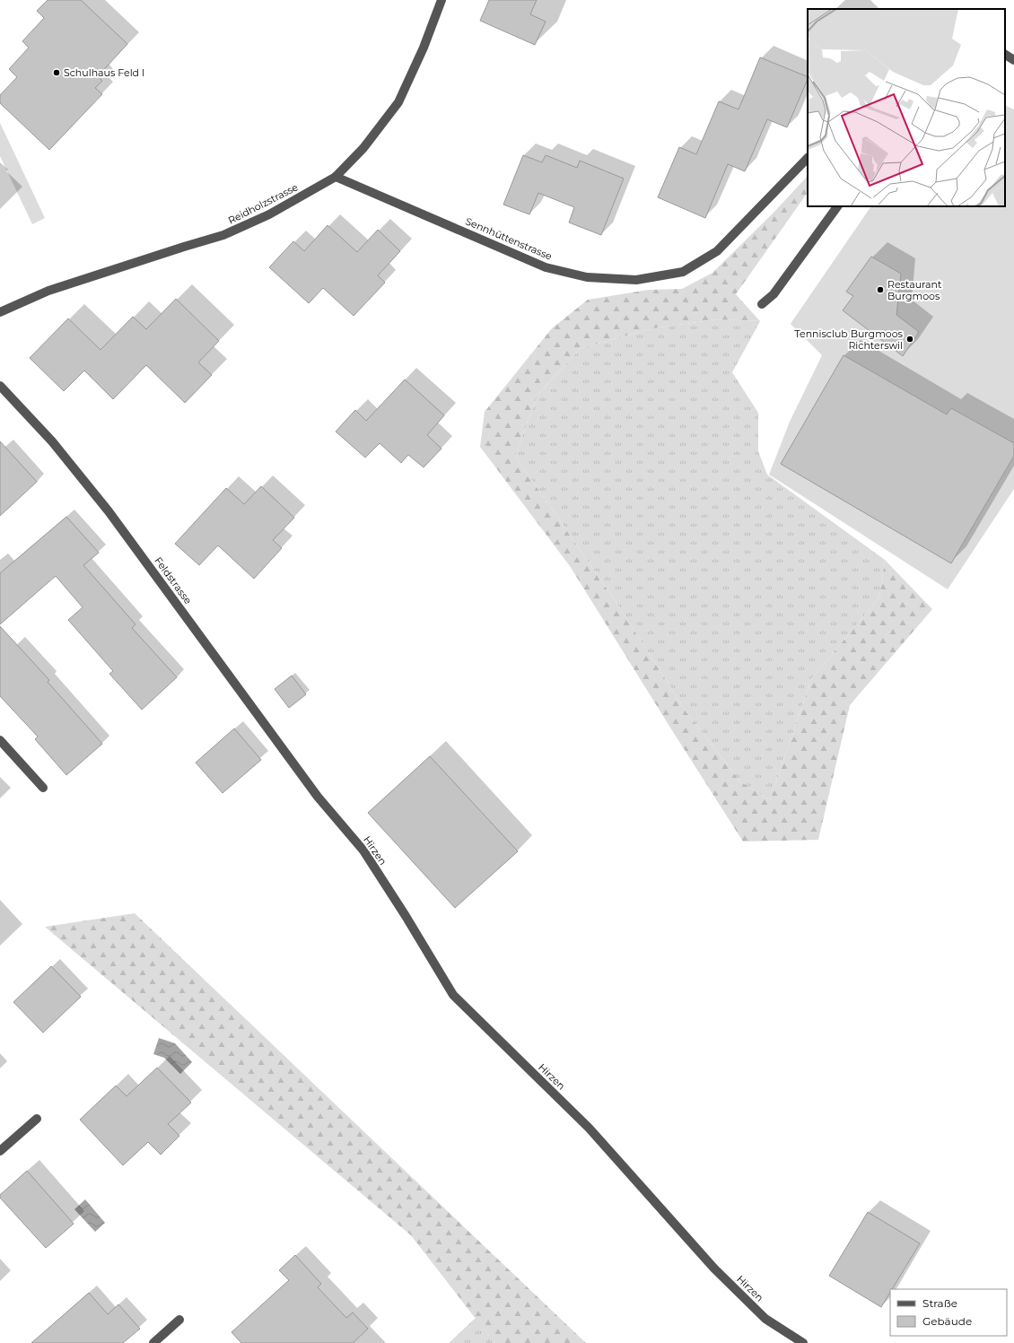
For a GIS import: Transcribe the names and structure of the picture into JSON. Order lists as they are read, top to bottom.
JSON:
{
  "streets": {
    "street": [
      "Reidholzstrasse",
      "Sennhüttenstrasse",
      "Feldstrasse",
      "Hirzen"
    ]
  },
  "crossings": [
    ["Reidholzstrasse", "Sennhüttenstrasse"],
    ["Feldstrasse", "Hirzen"]
  ],
  "places": ["Schulhaus Feld I", "Restaurant Burgmoos", "Tennisclub Burgmoos Richterswil"],
  "legend": ["Straße", "Gebäude"]
}
